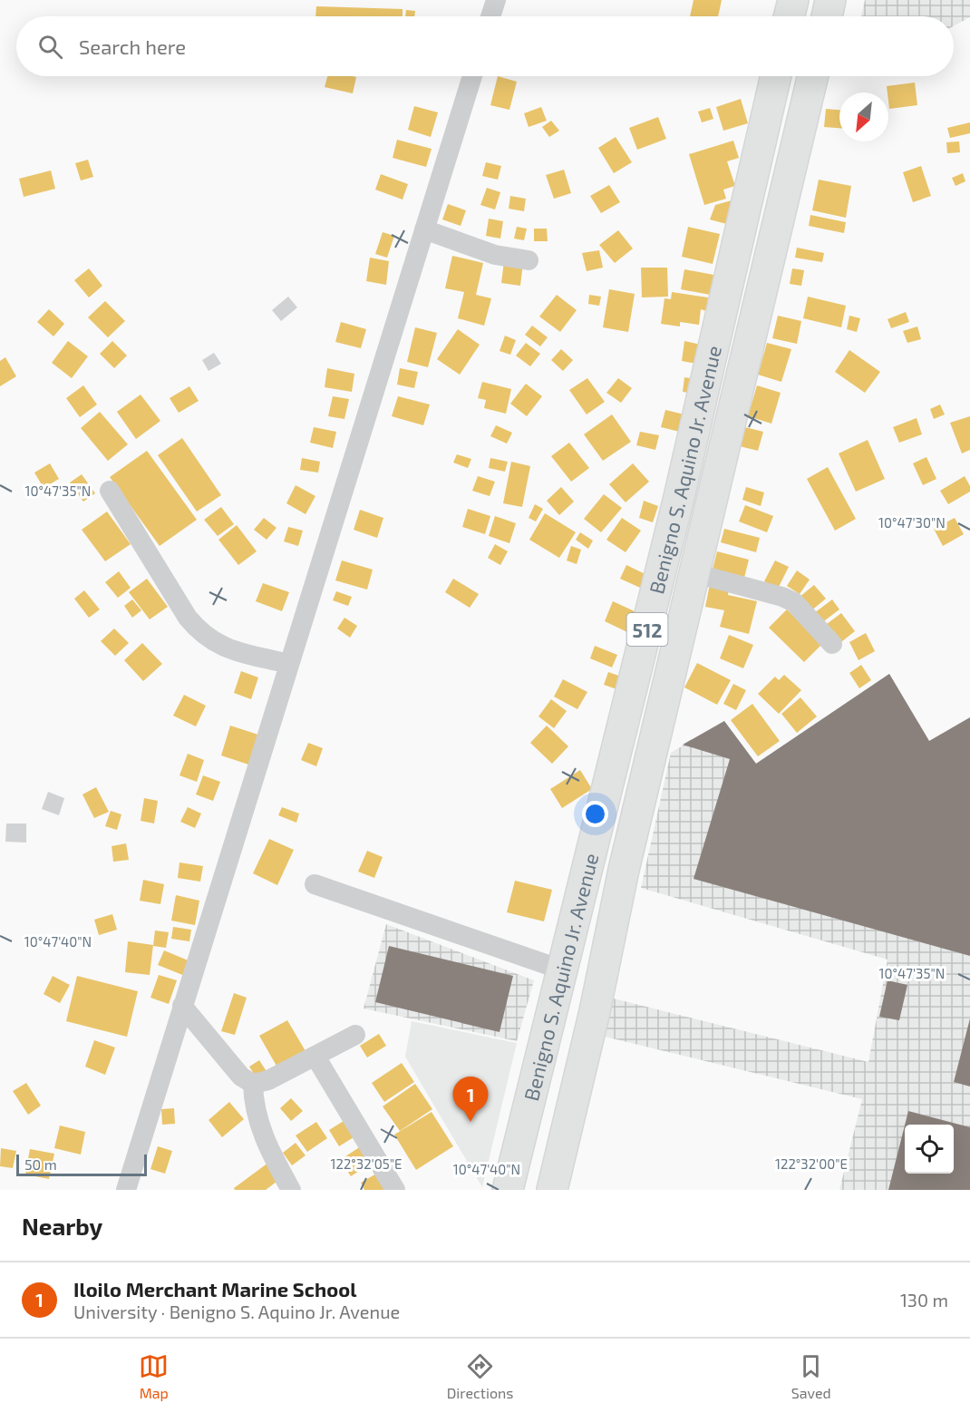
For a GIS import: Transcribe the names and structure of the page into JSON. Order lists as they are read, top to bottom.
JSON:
{
  "streets": {
    "main road": ["Benigno S. Aquino Jr. Avenue", "512"]
  },
  "scale_bar": "50 m",
  "north": "bottom left",
  "page": {
    "search": "Search here",
    "pins": "1",
    "scale": "50 m",
    "heading": "Nearby",
    "list": [
      {
        "mark": "1",
        "name": "Iloilo Merchant Marine School",
        "note": "University · Benigno S. Aquino Jr. Avenue",
        "value": "130 m"
      }
    ],
    "nav": ["Map", "Directions", "Saved"]
  },
  "coordinates": [
    "10°47'35\"N",
    "10°47'30\"N",
    "10°47'40\"N",
    "122°32'05\"E",
    "122°32'00\"E"
  ]
}
